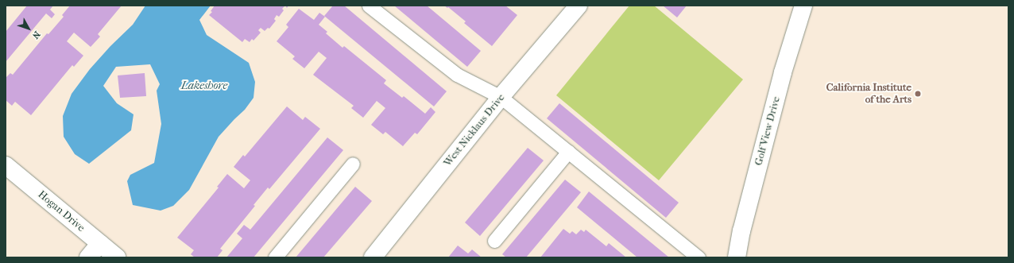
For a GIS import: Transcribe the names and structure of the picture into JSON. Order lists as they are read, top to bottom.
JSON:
{
  "streets": {
    "street": ["West Nicklaus Drive", "Golf View Drive", "Hogan Drive"]
  },
  "water": ["Lakeshore"],
  "places": ["California Institute of the Arts"],
  "north": "bottom right"
}
